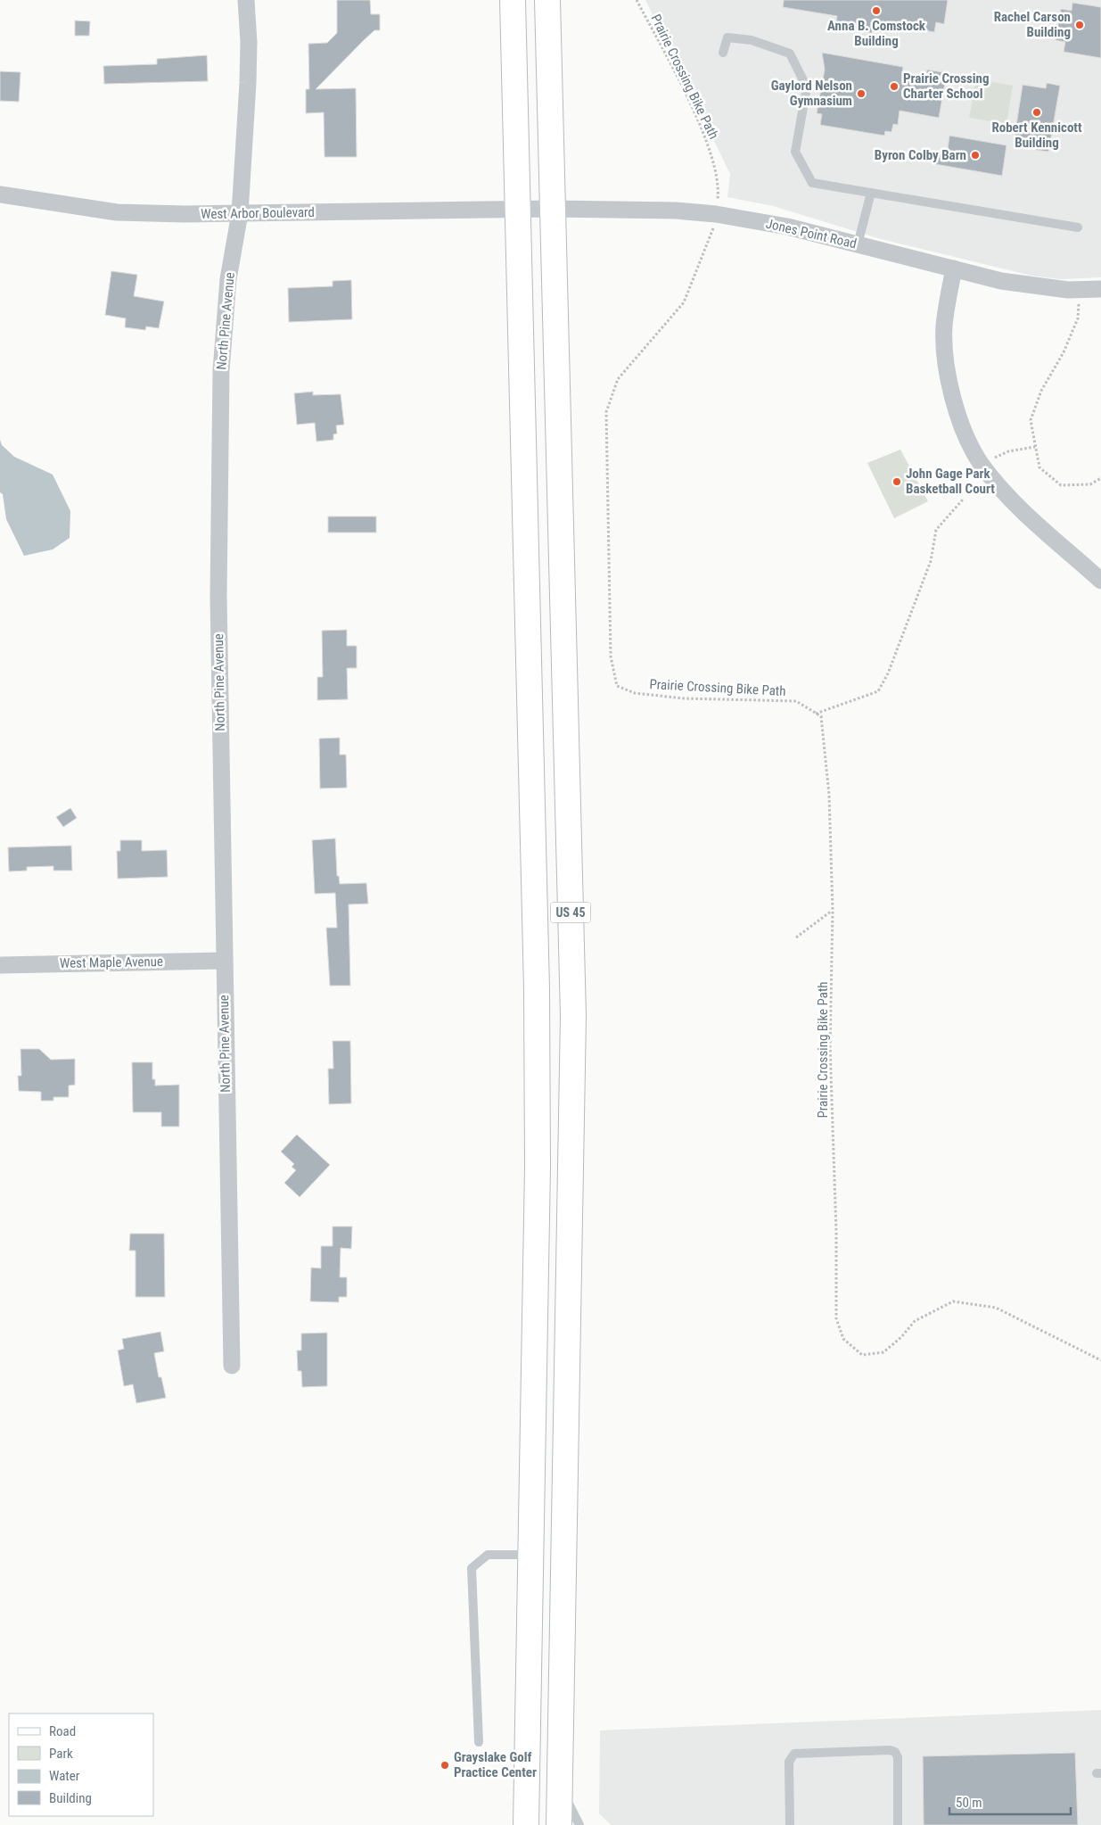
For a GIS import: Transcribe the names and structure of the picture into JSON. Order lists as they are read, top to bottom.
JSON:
{
  "streets": {
    "main road": ["US 45"],
    "street": [
      "West Arbor Boulevard",
      "Jones Point Road",
      "North Pine Avenue",
      "West Maple Avenue"
    ],
    "path": ["Prairie Crossing Bike Path"]
  },
  "crossings": [
    ["Prairie Crossing Bike Path", "Jones Point Road"],
    ["West Arbor Boulevard", "Jones Point Road"],
    ["West Arbor Boulevard", "North Pine Avenue"],
    ["West Arbor Boulevard", "US 45"],
    ["Jones Point Road", "US 45"],
    ["North Pine Avenue", "West Maple Avenue"]
  ],
  "places": [
    "Anna B. Comstock Building",
    "Rachel Carson Building",
    "Prairie Crossing Charter School",
    "Gaylord Nelson Gymnasium",
    "Robert Kennicott Building",
    "Byron Colby Barn",
    "John Gage Park Basketball Court",
    "Grayslake Golf Practice Center"
  ],
  "legend": [
    "Road",
    "Park",
    "Water",
    "Building"
  ],
  "scale_bar": "50 m"
}
